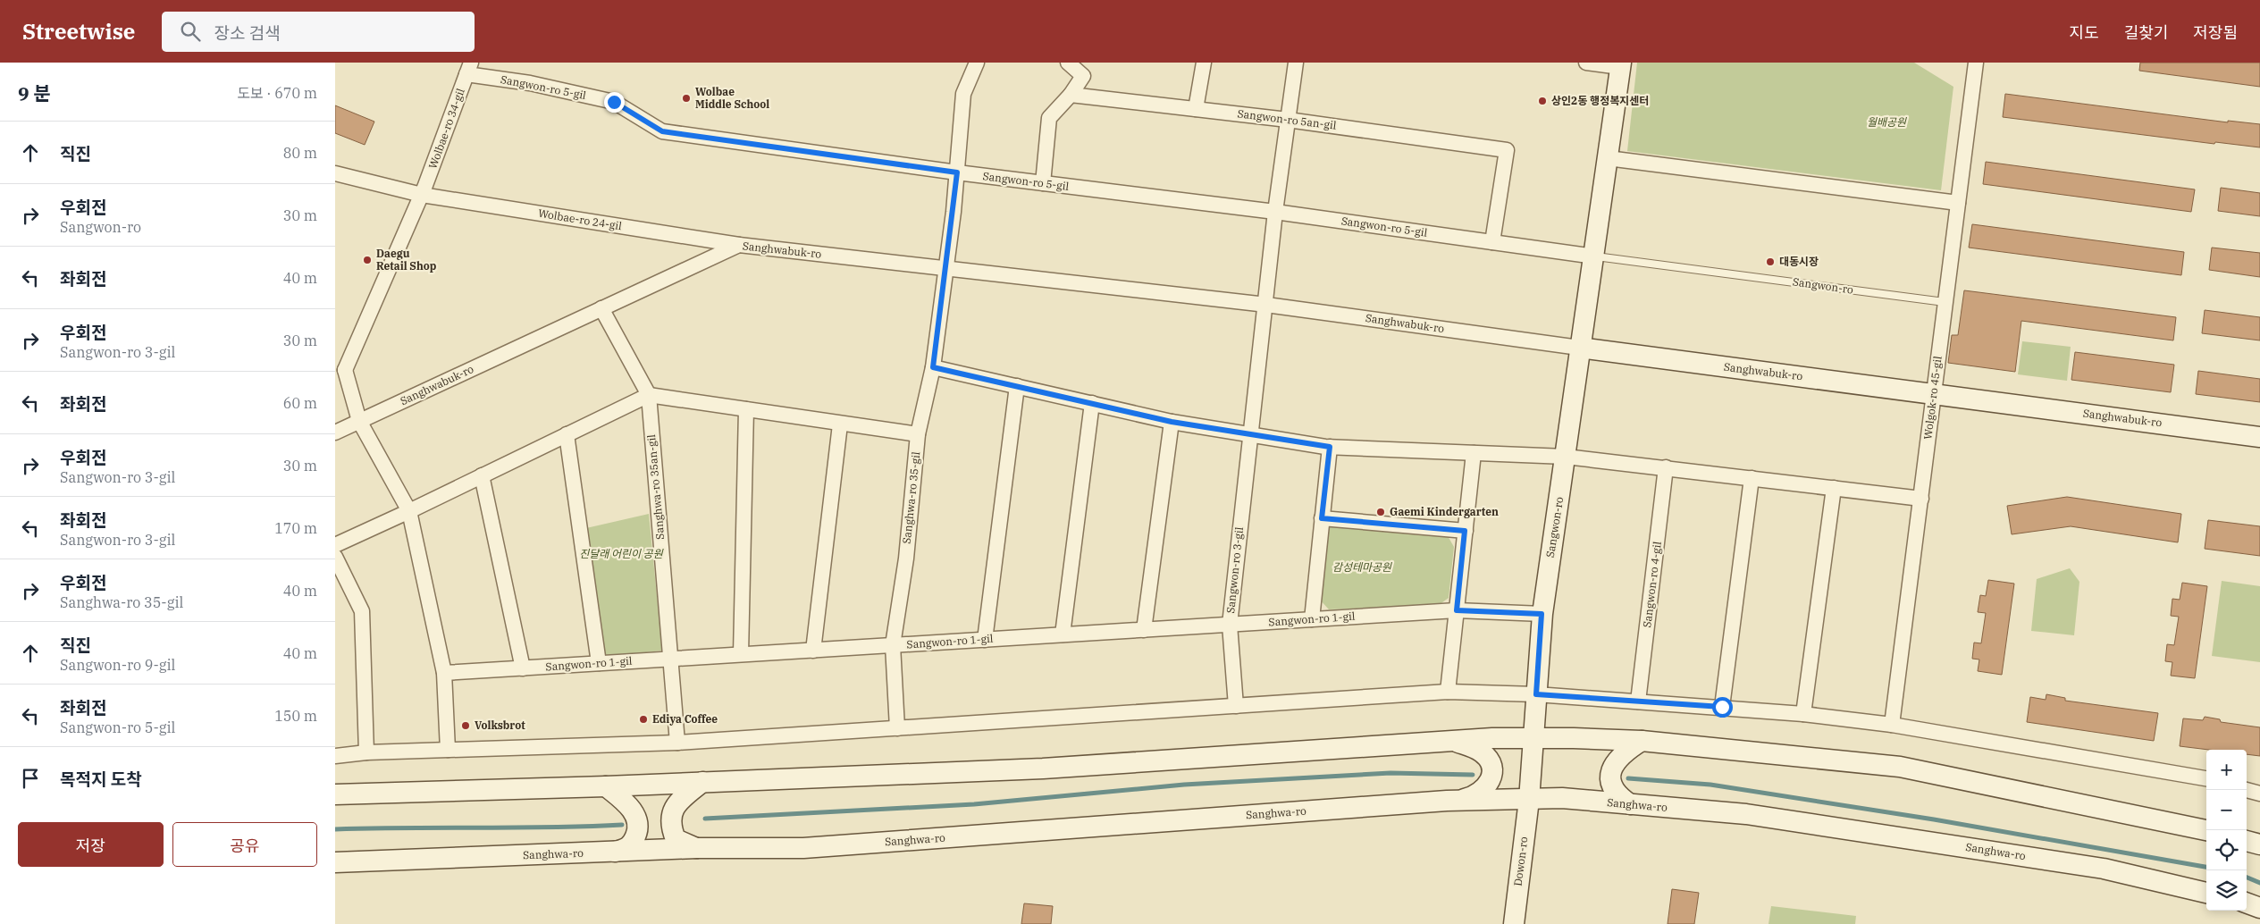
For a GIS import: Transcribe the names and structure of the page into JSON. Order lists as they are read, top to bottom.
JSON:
{
  "streets": {
    "main road": [
      "Sanghwabuk-ro",
      "Sangwon-ro",
      "Sanghwa-ro",
      "Dowon-ro"
    ],
    "street": [
      "Sangwon-ro 5-gil",
      "Sangwon-ro 5an-gil",
      "Wolbae-ro 34-gil",
      "Wolbae-ro 24-gil",
      "Wolgok-ro 45-gil",
      "Sanghwa-ro 35an-gil",
      "Sanghwa-ro 35-gil",
      "Sangwon-ro 3-gil",
      "Sangwon-ro 4-gil",
      "Sangwon-ro 1-gil"
    ]
  },
  "crossings": [
    ["Sangwon-ro 5-gil", "Sangwon-ro 5an-gil"],
    ["Sangwon-ro 5-gil", "Wolbae-ro 34-gil"],
    ["Sangwon-ro 5-gil", "Sangwon-ro"],
    ["Sangwon-ro 5-gil", "Sanghwa-ro 35-gil"],
    ["Wolbae-ro 34-gil", "Wolbae-ro 24-gil"],
    ["Wolbae-ro 24-gil", "Sanghwabuk-ro"],
    ["Sanghwabuk-ro", "Sangwon-ro"],
    ["Sanghwabuk-ro", "Wolgok-ro 45-gil"],
    ["Sanghwabuk-ro", "Sanghwa-ro 35-gil"],
    ["Sangwon-ro", "Wolgok-ro 45-gil"],
    ["Sangwon-ro", "Sangwon-ro 1-gil"],
    ["Sangwon-ro", "Sanghwa-ro"],
    ["Sangwon-ro", "Dowon-ro"],
    ["Sanghwa-ro 35an-gil", "Sangwon-ro 1-gil"],
    ["Sanghwa-ro 35-gil", "Sangwon-ro 1-gil"],
    ["Sangwon-ro 3-gil", "Sangwon-ro 1-gil"],
    ["Sanghwa-ro", "Dowon-ro"]
  ],
  "parks": ["월배공원", "진달래 어린이 공원", "감성테마공원"],
  "places": [
    "Wolbae Middle School",
    "상인2동 행정복지센터",
    "Daegu Retail Shop",
    "대동시장",
    "Gaemi Kindergarten",
    "Ediya Coffee",
    "Volksbrot"
  ],
  "page": {
    "header": "Streetwise",
    "search": "장소 검색",
    "nav": ["지도", "길찾기", "저장됨"],
    "heading": ["9 분", "도보 · 670 m"],
    "list": [
      ["직진", "80 m"],
      ["우회전", "Sangwon-ro", "30 m"],
      ["좌회전", "40 m"],
      ["우회전", "Sangwon-ro 3-gil", "30 m"],
      ["좌회전", "60 m"],
      ["우회전", "Sangwon-ro 3-gil", "30 m"],
      ["좌회전", "Sangwon-ro 3-gil", "170 m"],
      ["우회전", "Sanghwa-ro 35-gil", "40 m"],
      ["직진", "Sangwon-ro 9-gil", "40 m"],
      ["좌회전", "Sangwon-ro 5-gil", "150 m"],
      "목적지 도착"
    ],
    "map_buttons": ["+", "−"],
    "buttons": ["저장", "공유"]
  }
}
